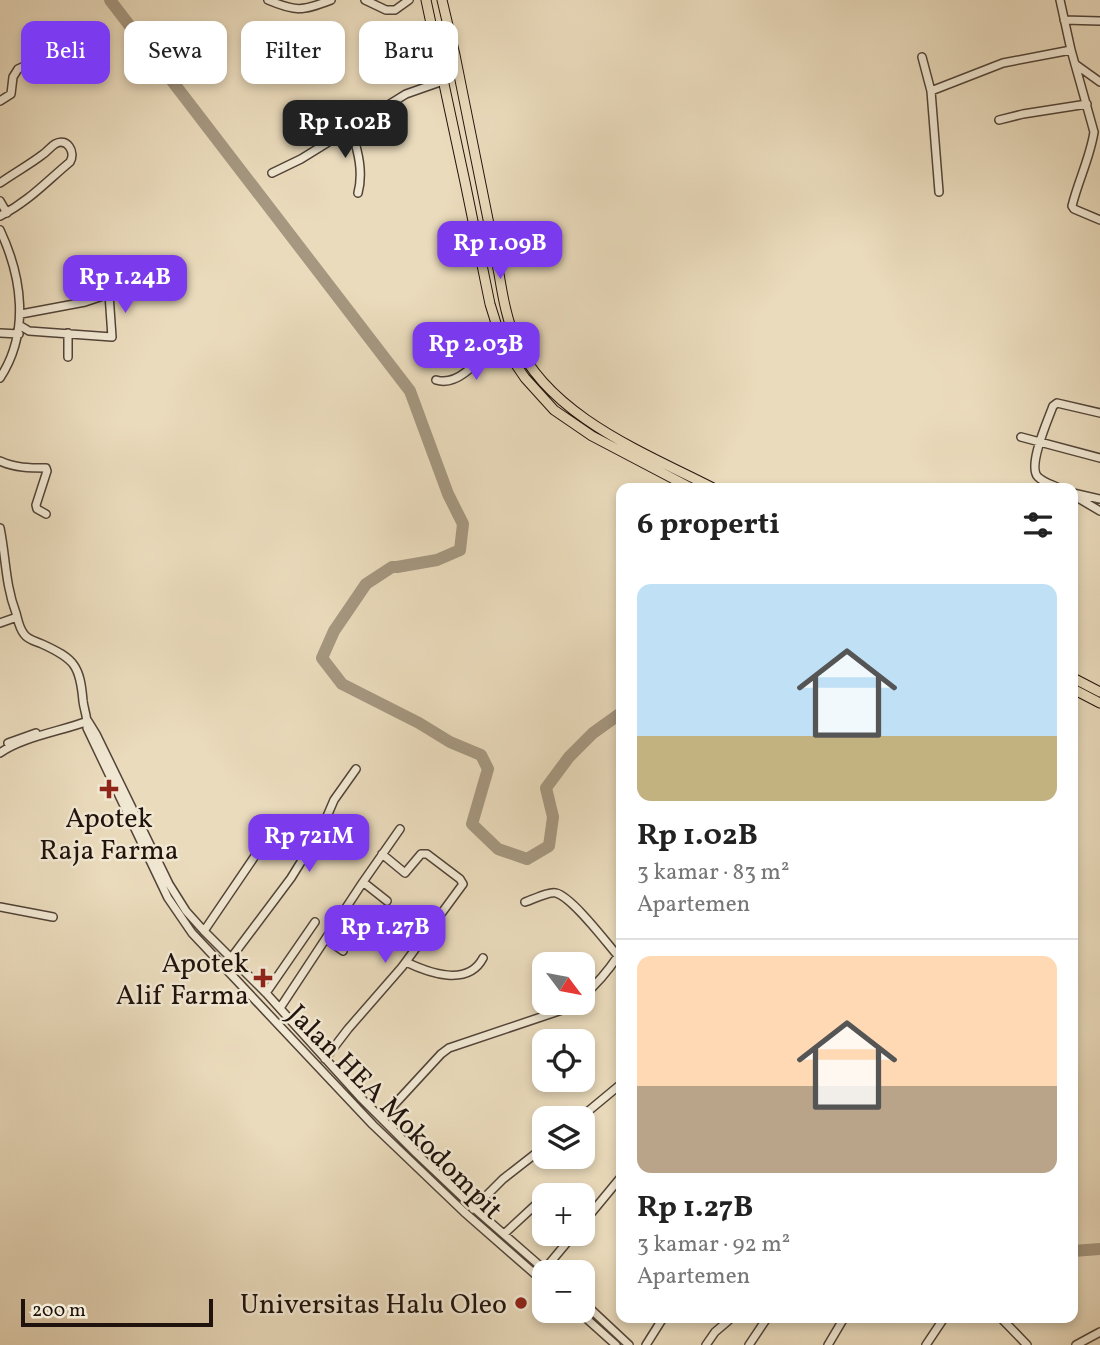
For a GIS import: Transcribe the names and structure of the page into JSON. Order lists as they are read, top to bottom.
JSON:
{
  "streets": {
    "street": ["Jalan HEA Mokodompit"]
  },
  "places": {
    "health": ["Apotek Raja Farma", "Apotek Alif Farma"],
    "other": ["Universitas Halu Oleo"]
  },
  "scale_bar": "200 m",
  "north": "bottom right",
  "page": {
    "chip": [
      "Beli",
      "Sewa",
      "Filter",
      "Baru"
    ],
    "price": [
      "Rp 1.02B",
      "Rp 1.09B",
      "Rp 1.24B",
      "Rp 2.03B",
      "Rp 721M",
      "Rp 1.27B"
    ],
    "heading": "6 properti",
    "list": [
      {
        "name": "Rp 1.02B",
        "note": "3 kamar · 83 m² · Apartemen"
      },
      {
        "name": "Rp 1.27B",
        "note": "3 kamar · 92 m² · Apartemen"
      }
    ],
    "map_buttons": ["+", "−"],
    "scale": "200 m"
  }
}
